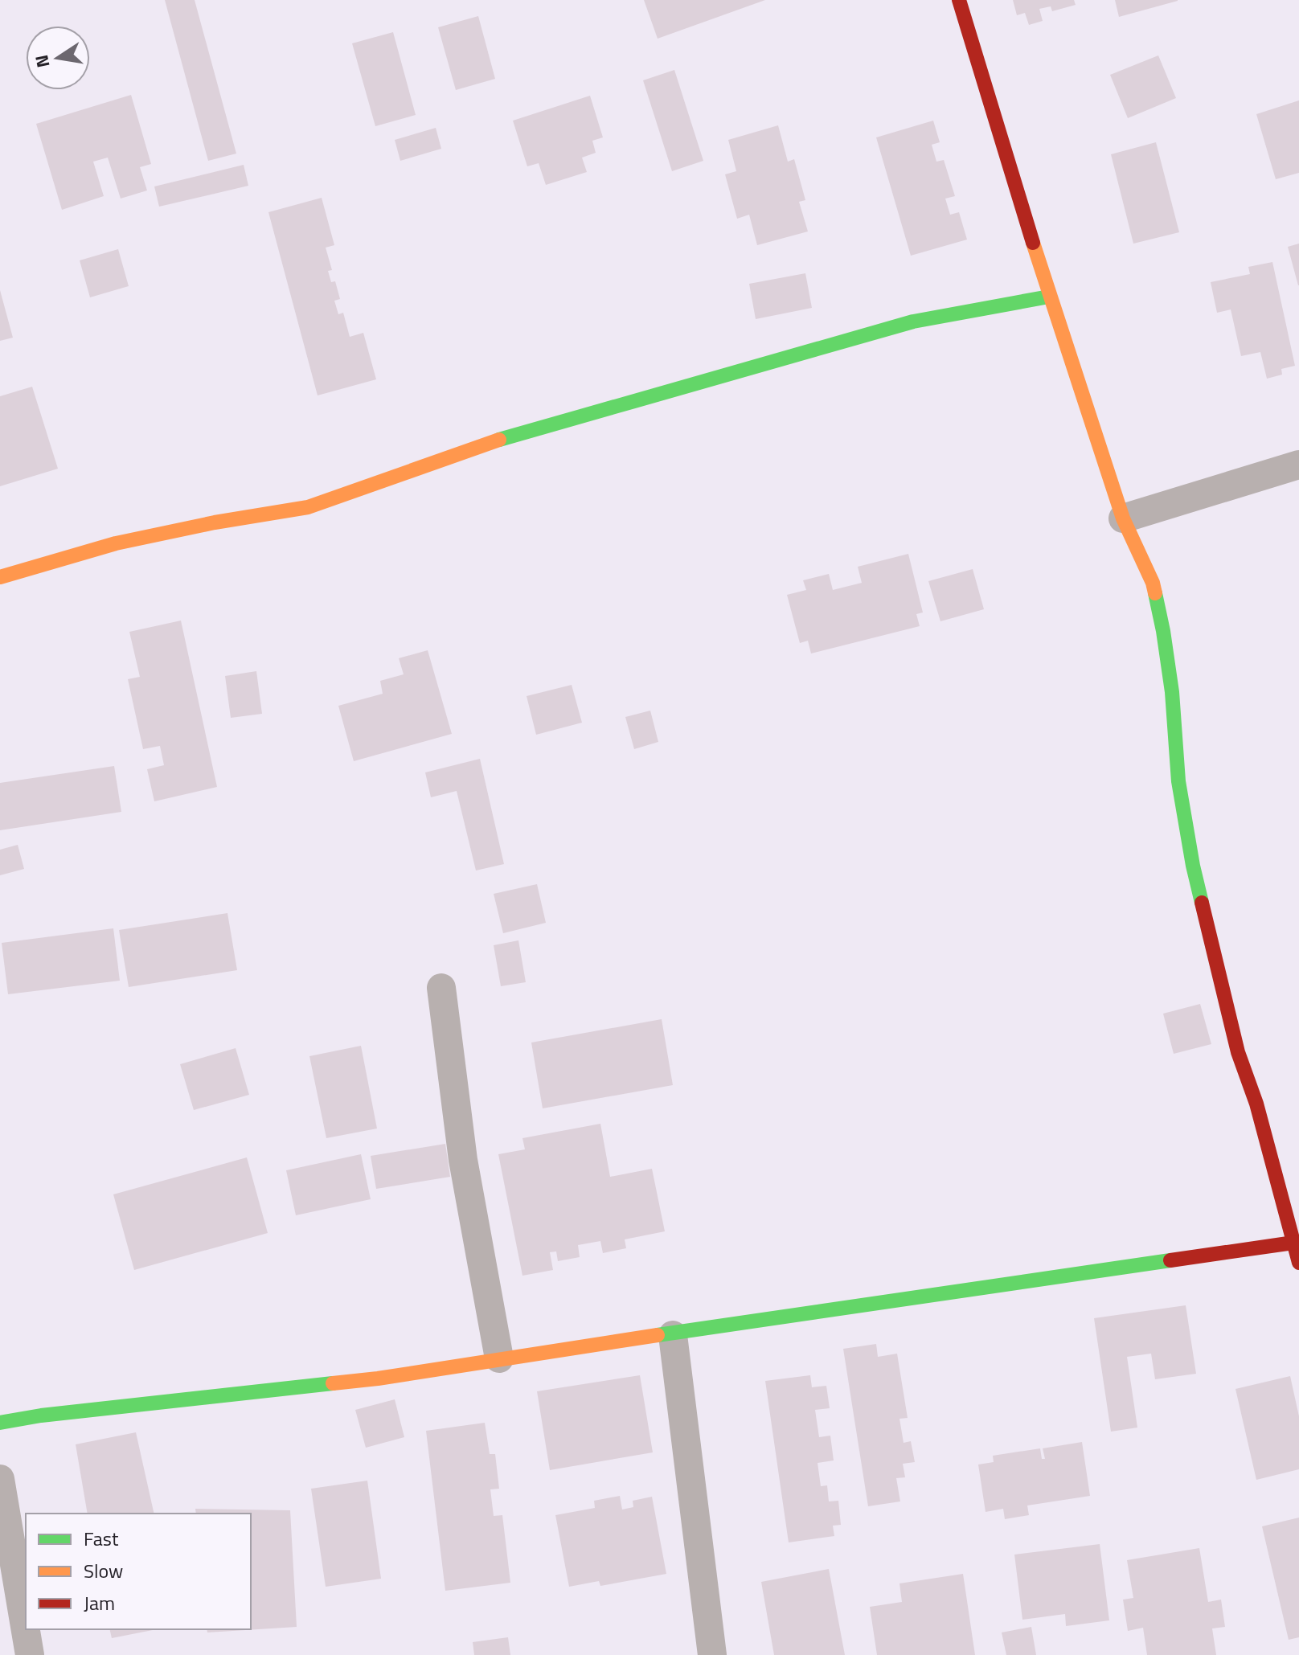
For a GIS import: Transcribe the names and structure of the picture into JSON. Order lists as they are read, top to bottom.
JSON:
{
  "legend": ["Fast", "Slow", "Jam"],
  "north": "left"
}
